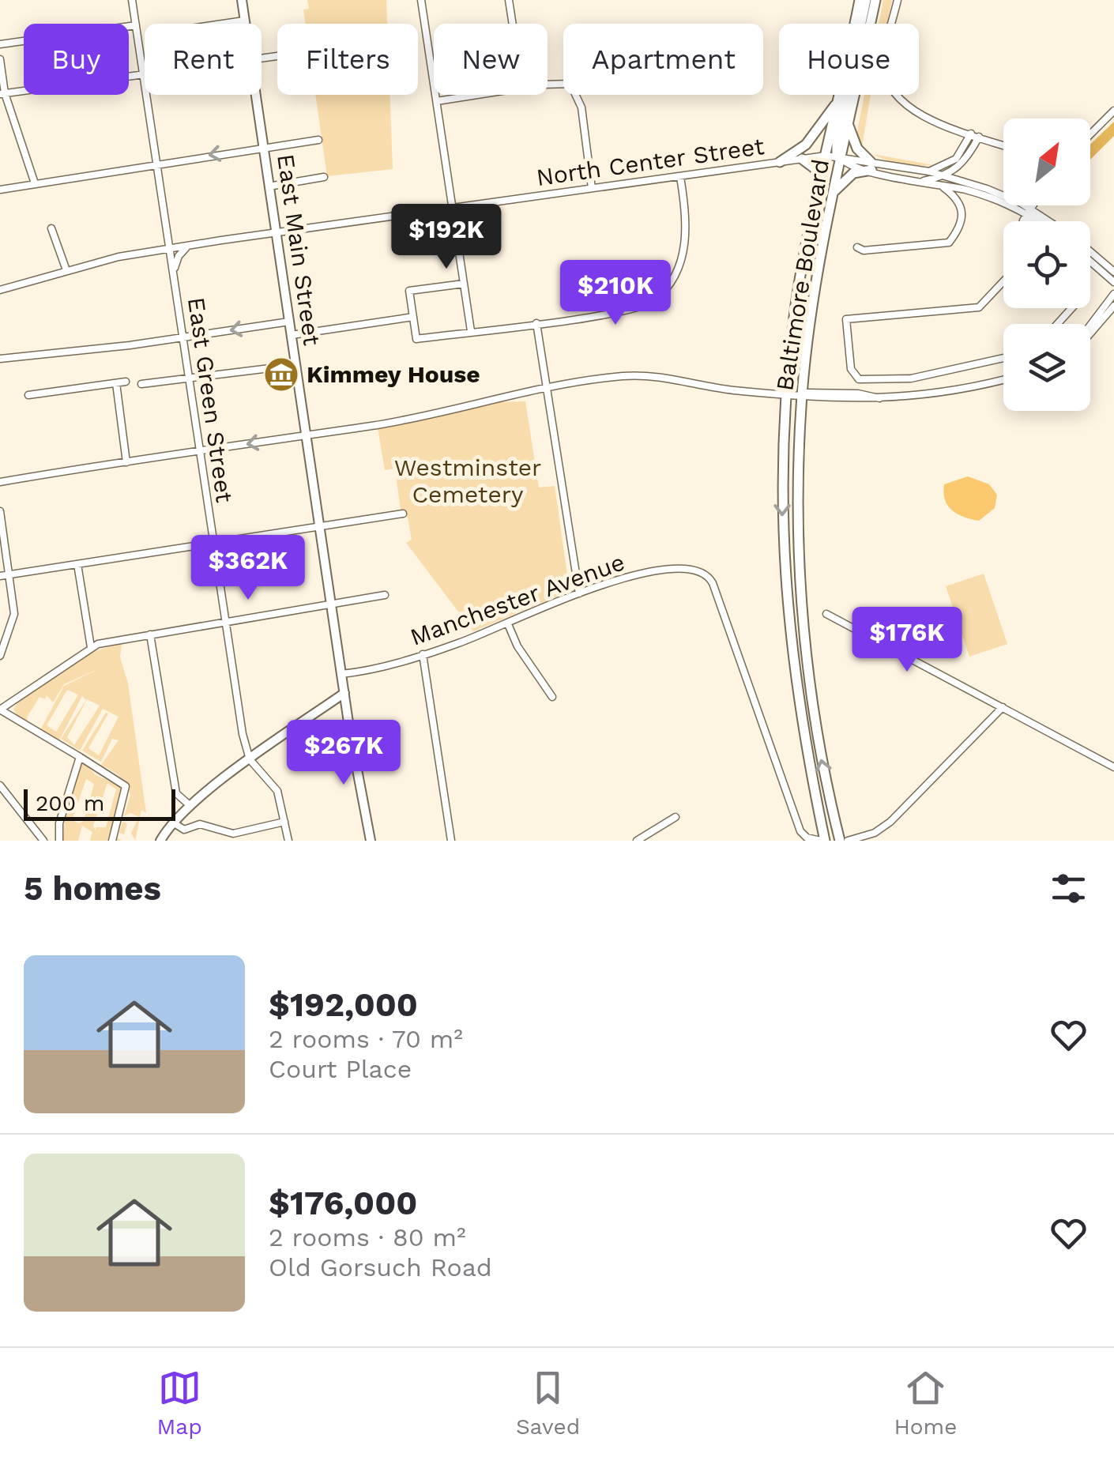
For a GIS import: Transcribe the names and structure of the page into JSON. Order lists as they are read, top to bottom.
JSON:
{
  "streets": {
    "highway": ["Baltimore Boulevard"],
    "main road": ["East Main Street"],
    "street": ["North Center Street", "East Green Street", "Manchester Avenue"]
  },
  "crossings": [
    ["North Center Street", "East Main Street"],
    ["North Center Street", "Baltimore Boulevard"],
    ["North Center Street", "East Green Street"],
    ["East Main Street", "Manchester Avenue"],
    ["Baltimore Boulevard", "Manchester Avenue"]
  ],
  "parks": ["Westminster Cemetery"],
  "places": {
    "museum": ["Kimmey House"]
  },
  "scale_bar": "200 m",
  "north": "top right",
  "page": {
    "chip": [
      "Buy",
      "Rent",
      "Filters",
      "New",
      "Apartment",
      "House"
    ],
    "price": [
      "$192K",
      "$210K",
      "$362K",
      "$176K",
      "$267K"
    ],
    "scale": "200 m",
    "heading": "5 homes",
    "list": [
      {
        "name": "$192,000",
        "note": "2 rooms · 70 m² · Court Place"
      },
      {
        "name": "$176,000",
        "note": "2 rooms · 80 m² · Old Gorsuch Road"
      }
    ],
    "tabs": ["Map", "Saved", "Home"]
  }
}
